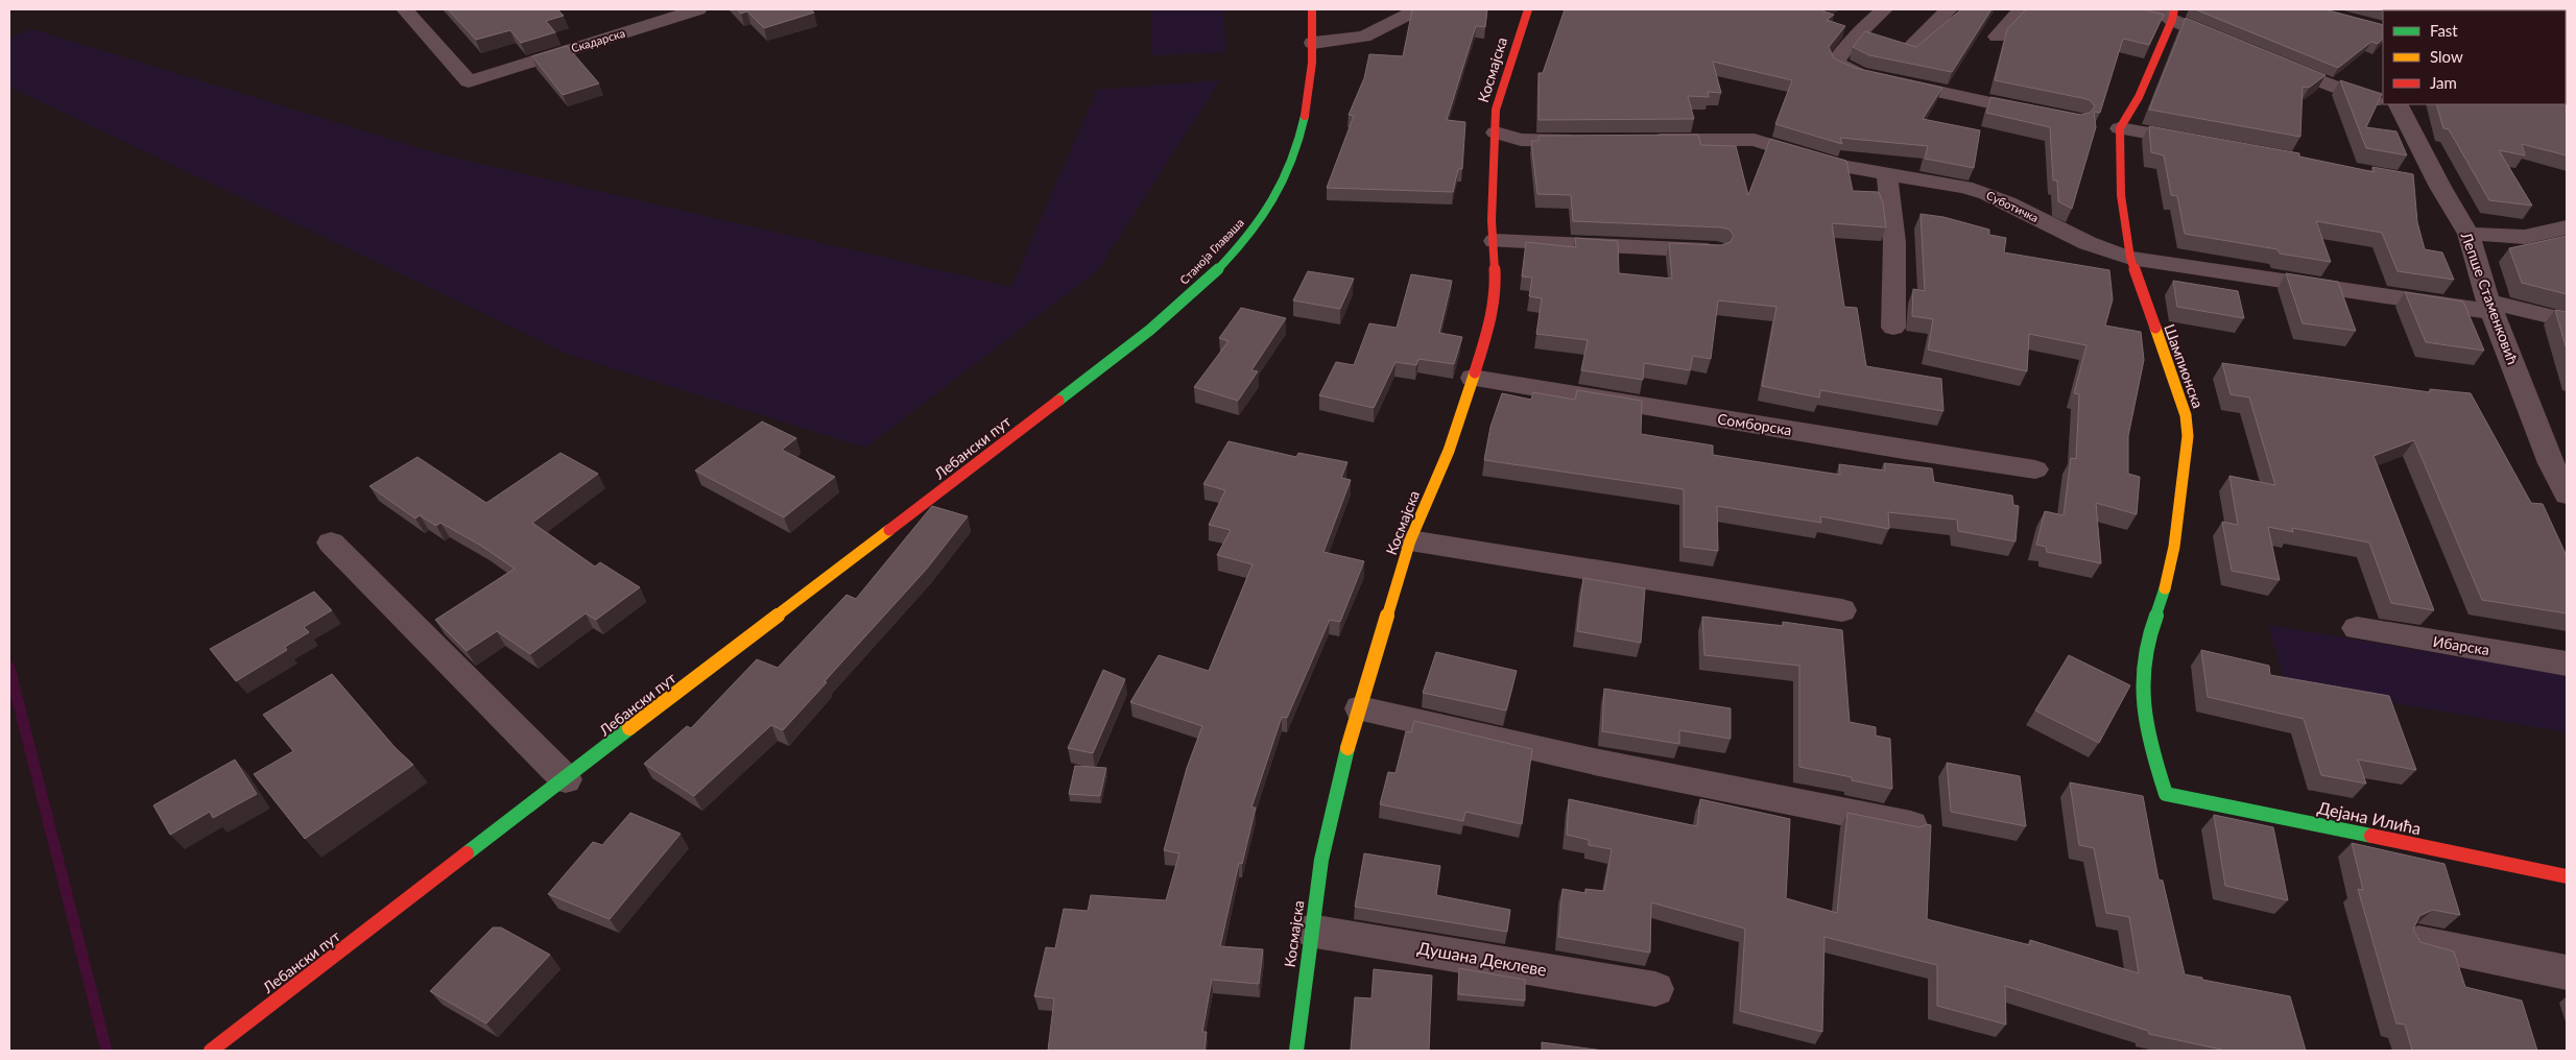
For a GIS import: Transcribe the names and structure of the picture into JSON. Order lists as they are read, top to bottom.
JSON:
{
  "streets": {
    "street": [
      "Скадарска",
      "Космајска",
      "Суботичка",
      "Станоја Главаша",
      "Лепше Стаменковић",
      "Шампионска",
      "Сомборска",
      "Лебански пут",
      "Ибарска",
      "Дејана Илића",
      "Душана Деклеве"
    ]
  },
  "crossings": [
    ["Космајска", "Сомборска"],
    ["Космајска", "Душана Деклеве"],
    ["Суботичка", "Лепше Стаменковић"],
    ["Суботичка", "Шампионска"],
    ["Станоја Главаша", "Лебански пут"],
    ["Шампионска", "Дејана Илића"]
  ],
  "legend": ["Fast", "Slow", "Jam"]
}
